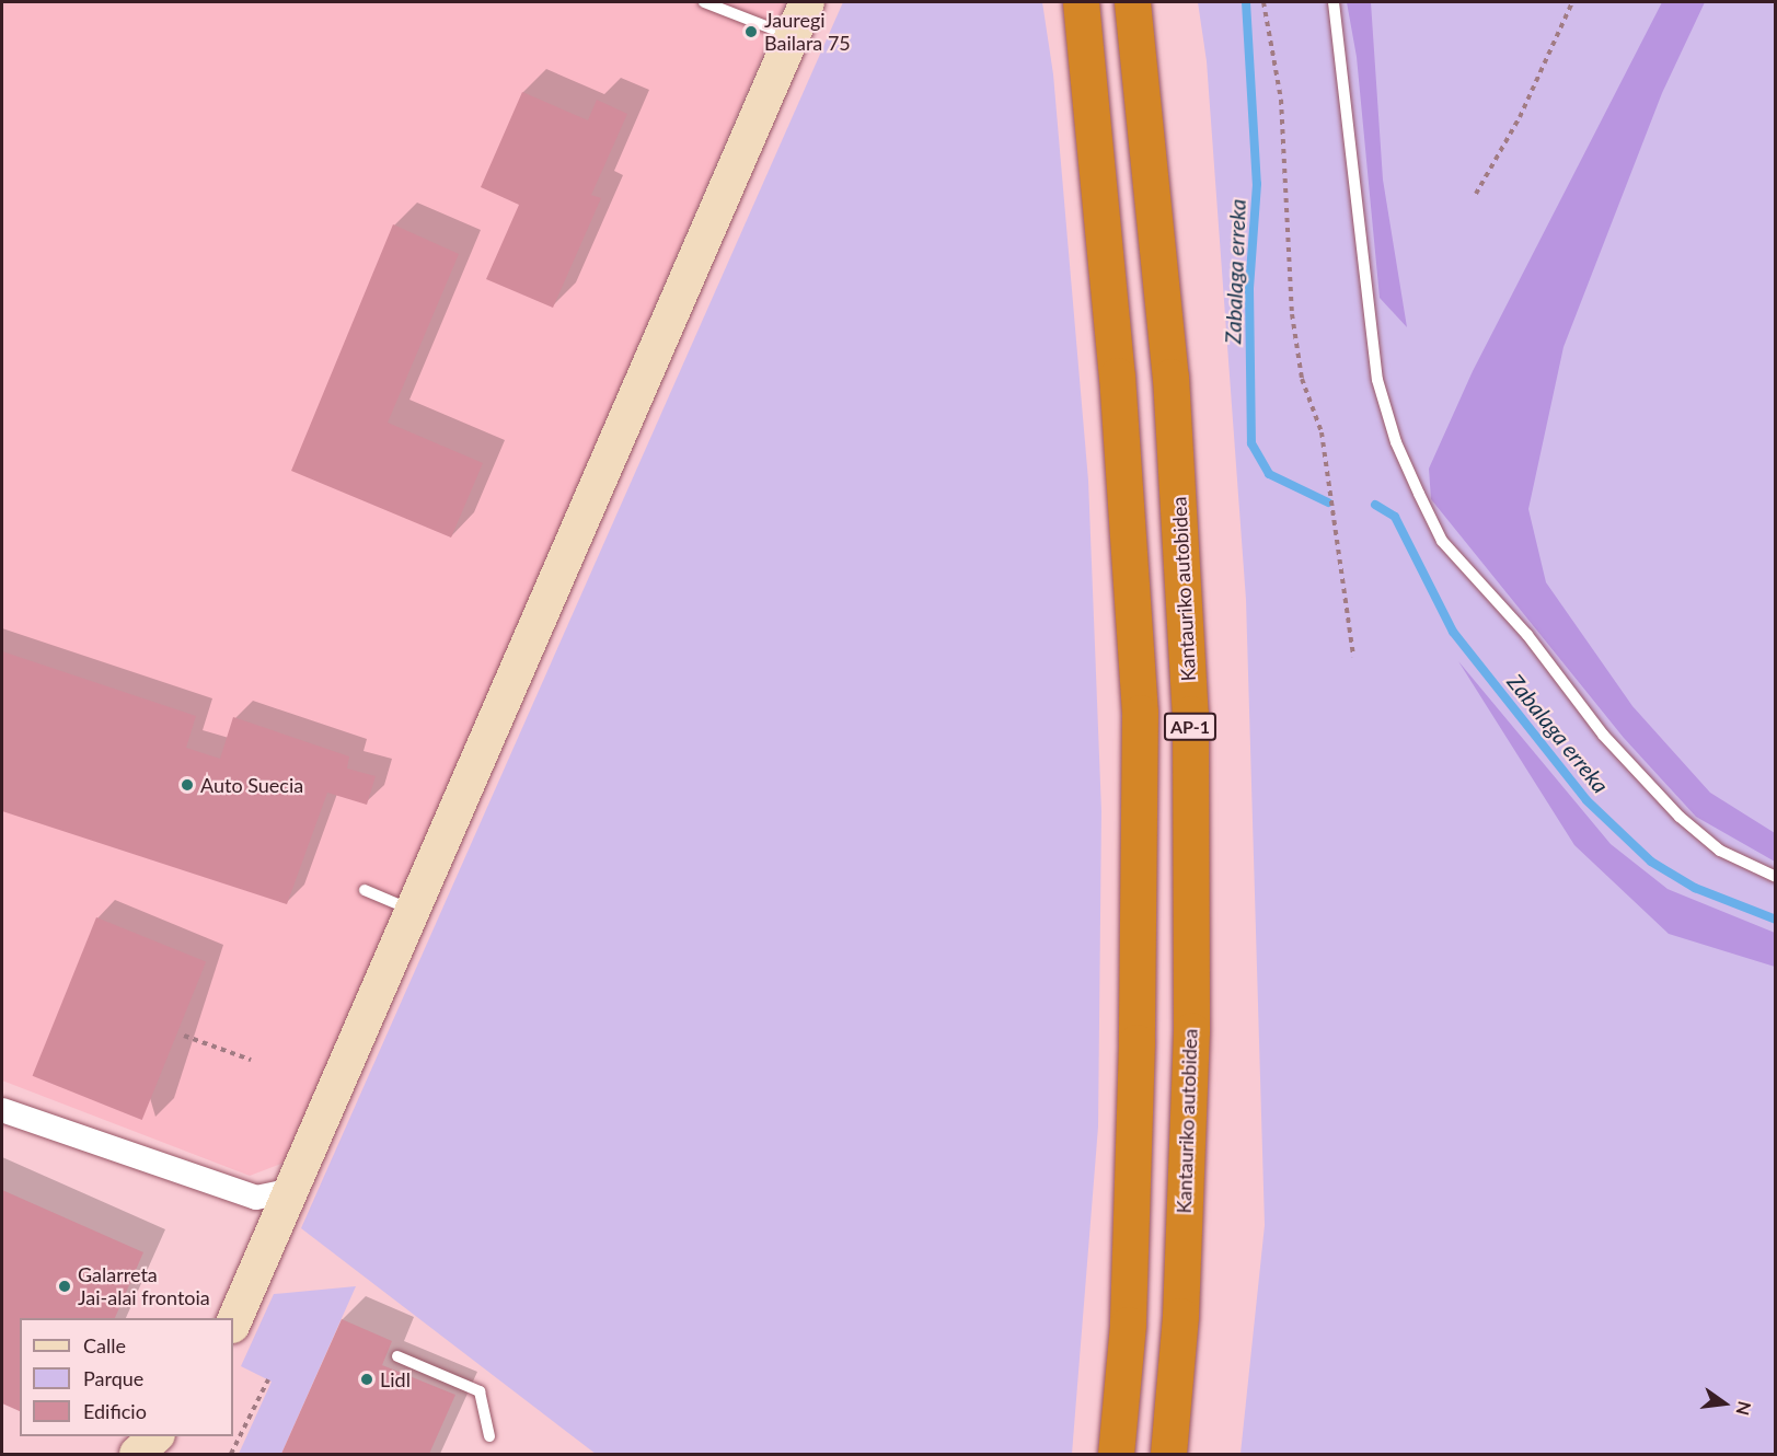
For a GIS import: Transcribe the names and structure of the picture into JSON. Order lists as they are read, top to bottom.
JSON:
{
  "streets": {
    "highway": ["Kantauriko autobidea", "AP-1"]
  },
  "water": ["Zabalaga erreka"],
  "places": [
    "Jauregi Bailara 75",
    "Auto Suecia",
    "Galarreta Jai-alai frontoia",
    "Lidl"
  ],
  "legend": ["Calle", "Parque", "Edificio"],
  "north": "right"
}
